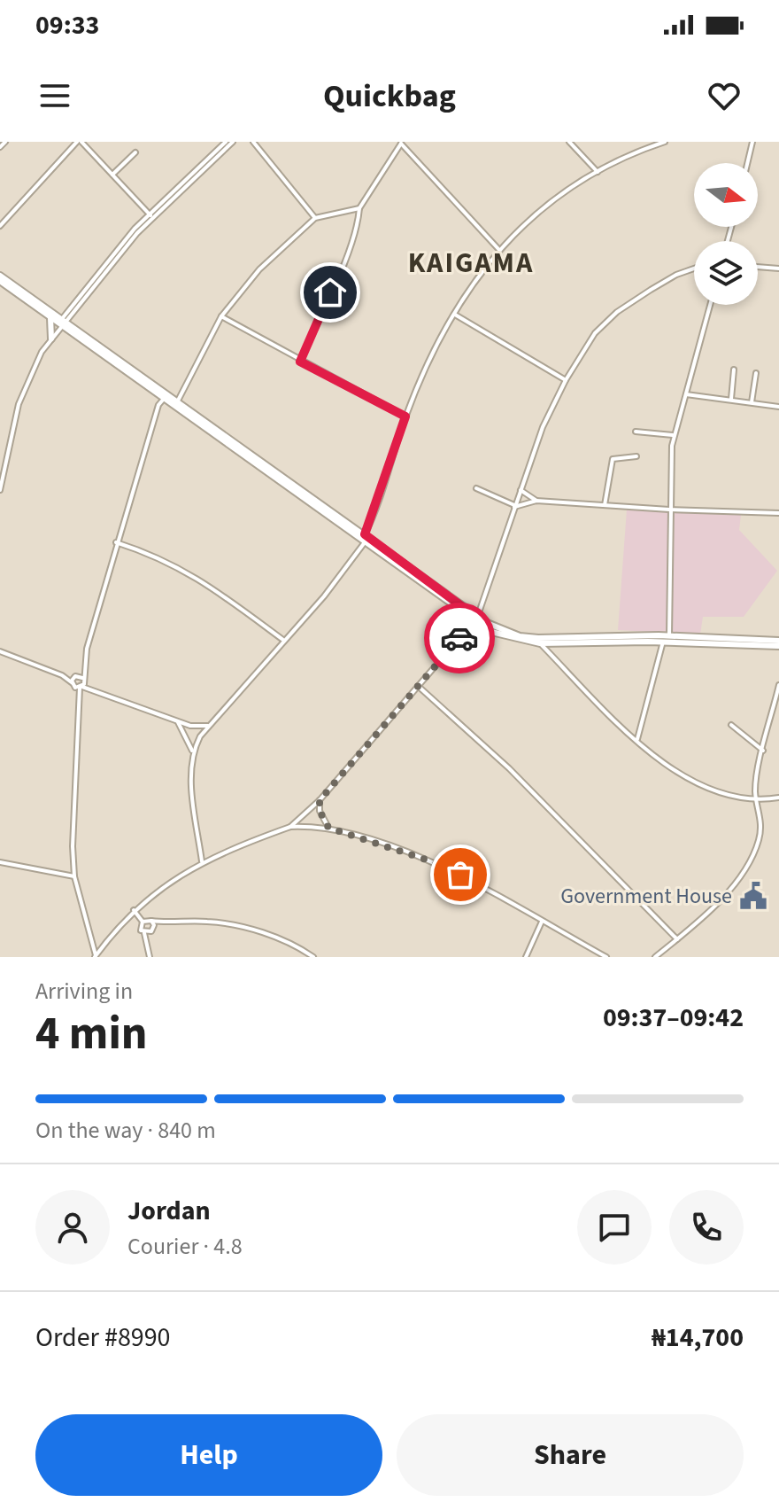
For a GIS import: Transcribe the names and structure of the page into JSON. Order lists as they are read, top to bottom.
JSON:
{
  "districts": ["KAIGAMA"],
  "places": {
    "public building": ["Government House"]
  },
  "north": "right",
  "page": {
    "status": "09:33",
    "header": "Quickbag",
    "heading": ["4 min", "Arriving in", "09:37–09:42"],
    "panel": [
      "Jordan",
      "Courier · 4.8",
      "Order #8990",
      "₦14,700"
    ],
    "bar": "On the way · 840 m",
    "buttons": ["Help", "Share"]
  }
}
